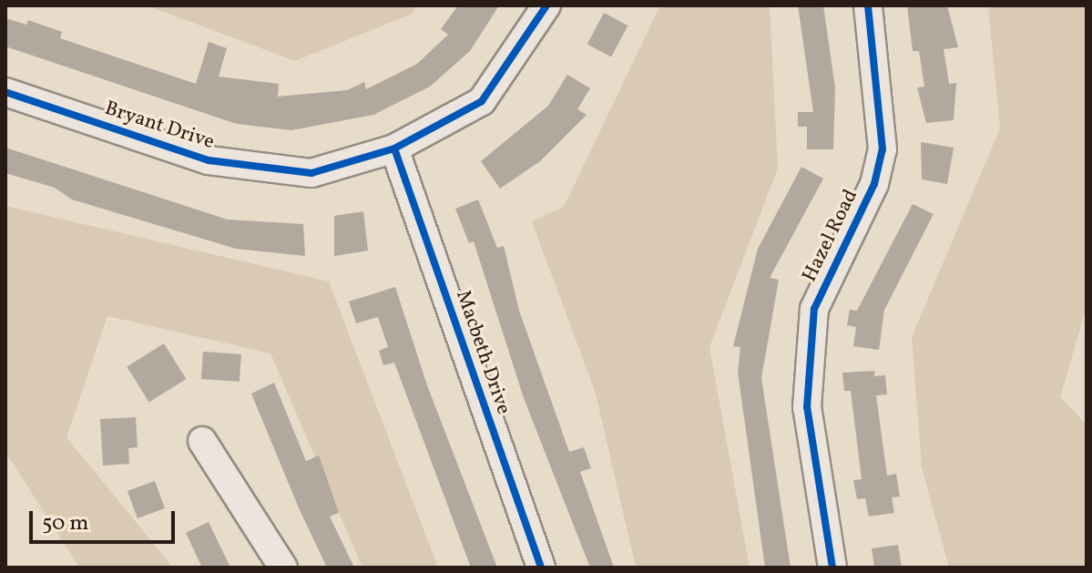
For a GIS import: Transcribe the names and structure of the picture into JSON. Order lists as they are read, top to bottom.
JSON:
{
  "streets": {
    "street": ["Bryant Drive", "Hazel Road", "Macbeth Drive"]
  },
  "crossings": [
    ["Bryant Drive", "Macbeth Drive"]
  ],
  "scale_bar": "50 m"
}
